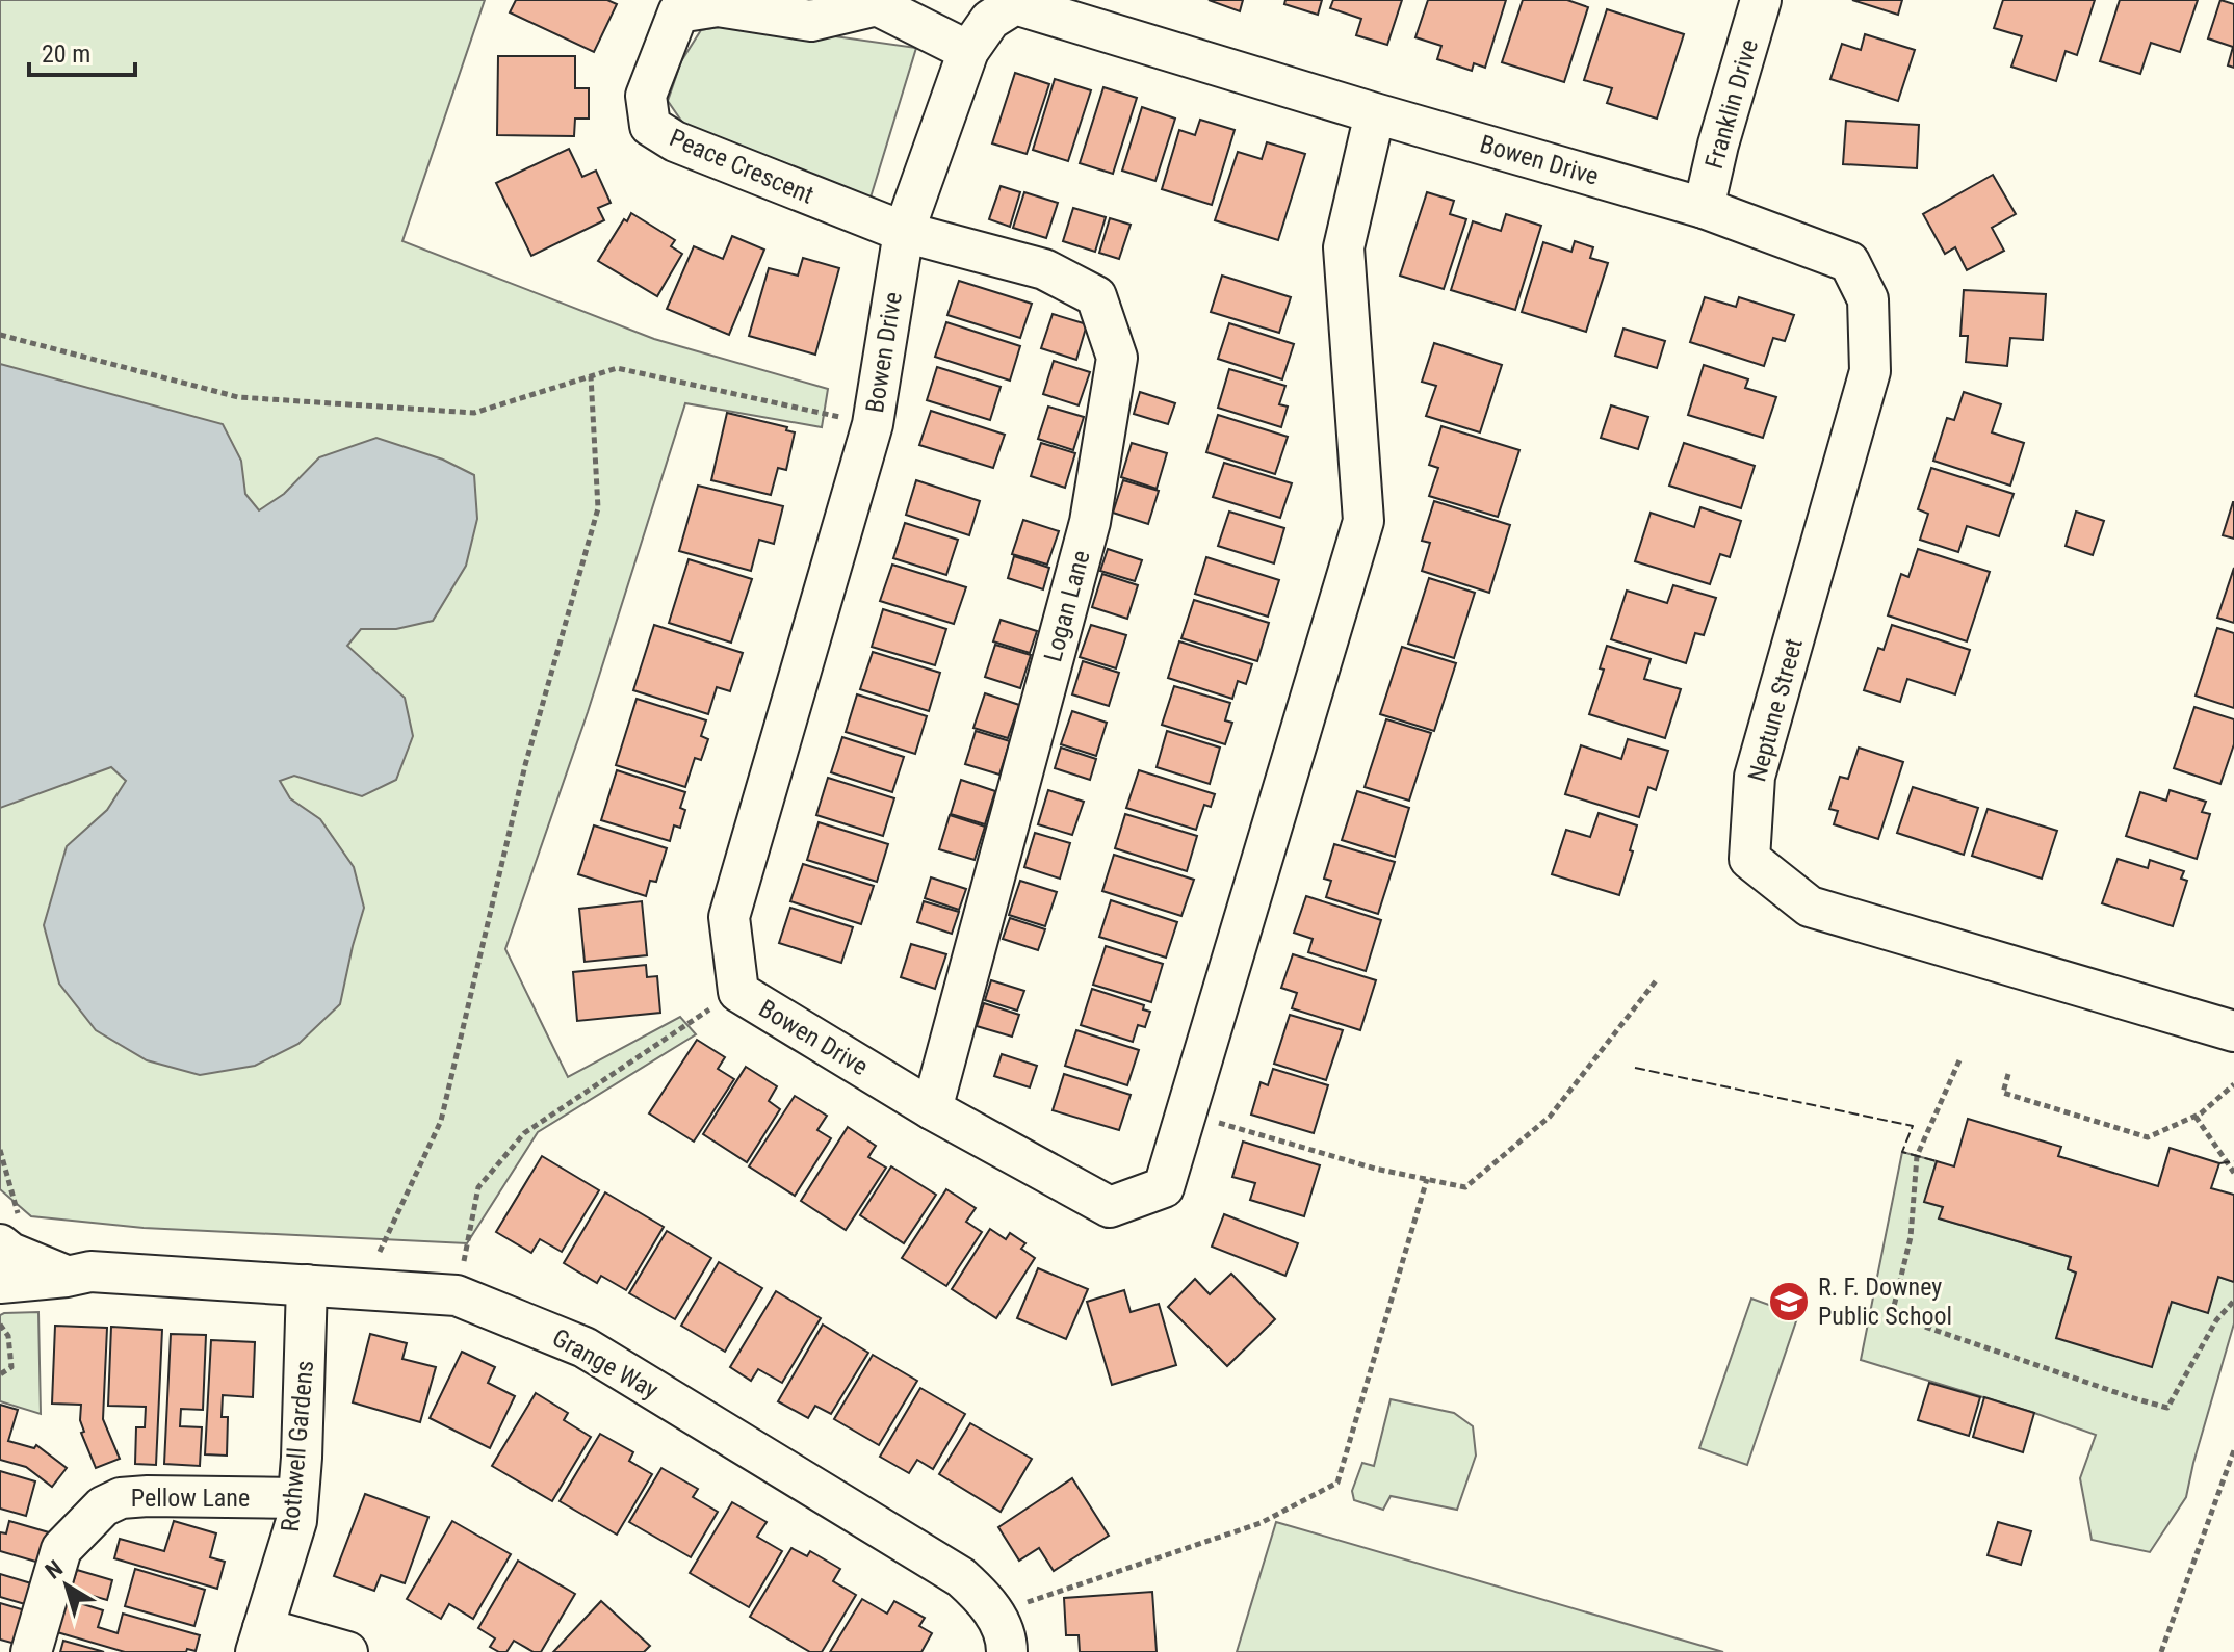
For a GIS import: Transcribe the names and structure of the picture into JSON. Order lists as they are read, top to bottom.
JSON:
{
  "streets": {
    "street": [
      "Franklin Drive",
      "Bowen Drive",
      "Peace Crescent",
      "Logan Lane",
      "Neptune Street",
      "Grange Way",
      "Rothwell Gardens",
      "Pellow Lane"
    ]
  },
  "crossings": [
    ["Franklin Drive", "Bowen Drive"],
    ["Franklin Drive", "Neptune Street"],
    ["Bowen Drive", "Peace Crescent"],
    ["Bowen Drive", "Logan Lane"],
    ["Bowen Drive", "Neptune Street"],
    ["Peace Crescent", "Logan Lane"],
    ["Grange Way", "Rothwell Gardens"],
    ["Rothwell Gardens", "Pellow Lane"]
  ],
  "places": {
    "school or university": ["R. F. Downey Public School"]
  },
  "scale_bar": "20 m",
  "north": "top left"
}
